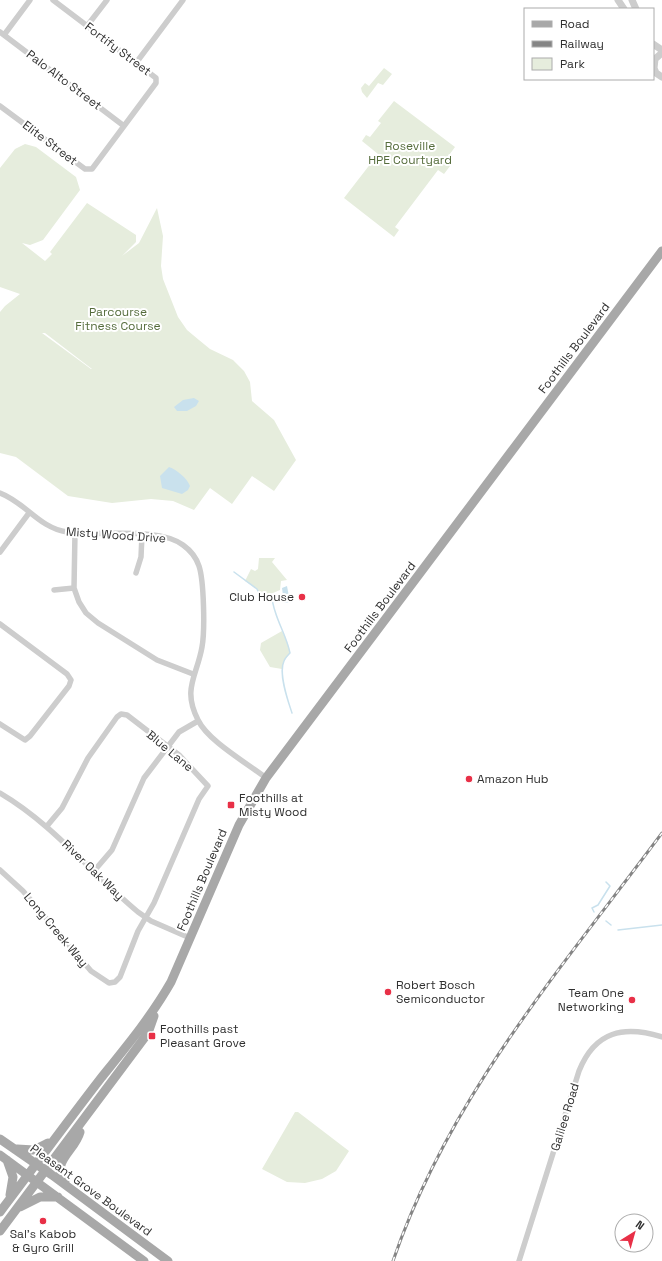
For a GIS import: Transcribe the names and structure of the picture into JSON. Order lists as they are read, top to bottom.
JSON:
{
  "streets": {
    "main road": ["Foothills Boulevard", "Pleasant Grove Boulevard"],
    "street": [
      "Fortify Street",
      "Palo Alto Street",
      "Elite Street",
      "Misty Wood Drive",
      "Blue Lane",
      "River Oak Way",
      "Long Creek Way",
      "Galilee Road"
    ]
  },
  "crossings": [
    ["Fortify Street", "Palo Alto Street"],
    ["Fortify Street", "Elite Street"],
    ["Palo Alto Street", "Elite Street"],
    ["Foothills Boulevard", "Misty Wood Drive"],
    ["Foothills Boulevard", "River Oak Way"],
    ["Foothills Boulevard", "Pleasant Grove Boulevard"],
    ["Blue Lane", "River Oak Way"],
    ["Blue Lane", "Long Creek Way"],
    ["River Oak Way", "Long Creek Way"]
  ],
  "parks": ["Roseville HPE Courtyard", "Parcourse Fitness Course"],
  "places": {
    "other": [
      "Club House",
      "Amazon Hub",
      "Robert Bosch Semiconductor",
      "Team One Networking",
      "Sal's Kabob & Gyro Grill"
    ],
    "transit": ["Foothills at Misty Wood", "Foothills past Pleasant Grove"]
  },
  "legend": ["Road", "Railway", "Park"],
  "north": "top right"
}
